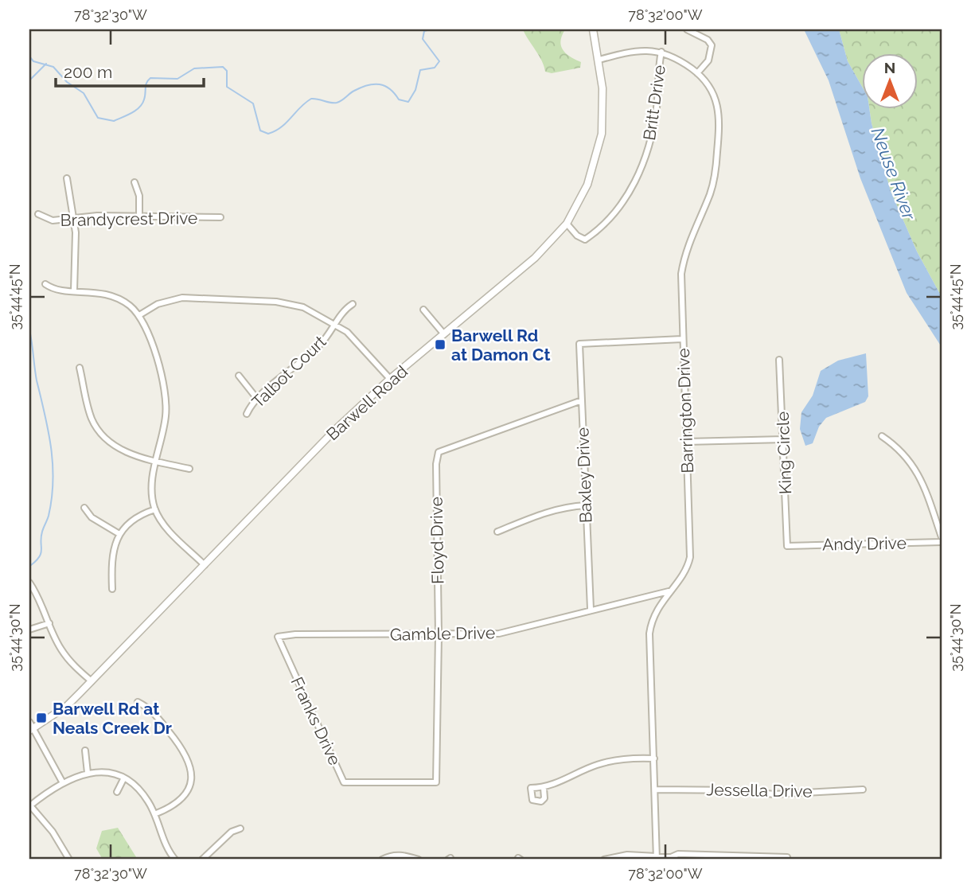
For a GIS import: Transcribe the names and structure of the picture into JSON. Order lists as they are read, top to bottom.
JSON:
{
  "streets": {
    "street": [
      "Britt Drive",
      "Brandycrest Drive",
      "Talbot Court",
      "Barwell Road",
      "Barrington Drive",
      "King Circle",
      "Baxley Drive",
      "Floyd Drive",
      "Andy Drive",
      "Gamble Drive",
      "Franks Drive",
      "Jessella Drive"
    ]
  },
  "crossings": [
    ["Britt Drive", "Barwell Road"],
    ["Britt Drive", "Barrington Drive"],
    ["Barwell Road", "Barrington Drive"],
    ["Barrington Drive", "Baxley Drive"],
    ["Barrington Drive", "Gamble Drive"],
    ["Barrington Drive", "Jessella Drive"],
    ["King Circle", "Andy Drive"],
    ["Baxley Drive", "Floyd Drive"],
    ["Baxley Drive", "Gamble Drive"],
    ["Floyd Drive", "Gamble Drive"],
    ["Floyd Drive", "Franks Drive"],
    ["Gamble Drive", "Franks Drive"]
  ],
  "water": ["Neuse River"],
  "places": {
    "transit": ["Barwell Rd at Damon Ct", "Barwell Rd at Neals Creek Dr"]
  },
  "scale_bar": "200 m",
  "north": "top",
  "coordinates": [
    "78°32'30\"W",
    "78°32'00\"W",
    "35°44'45\"N",
    "35°44'30\"N"
  ]
}
